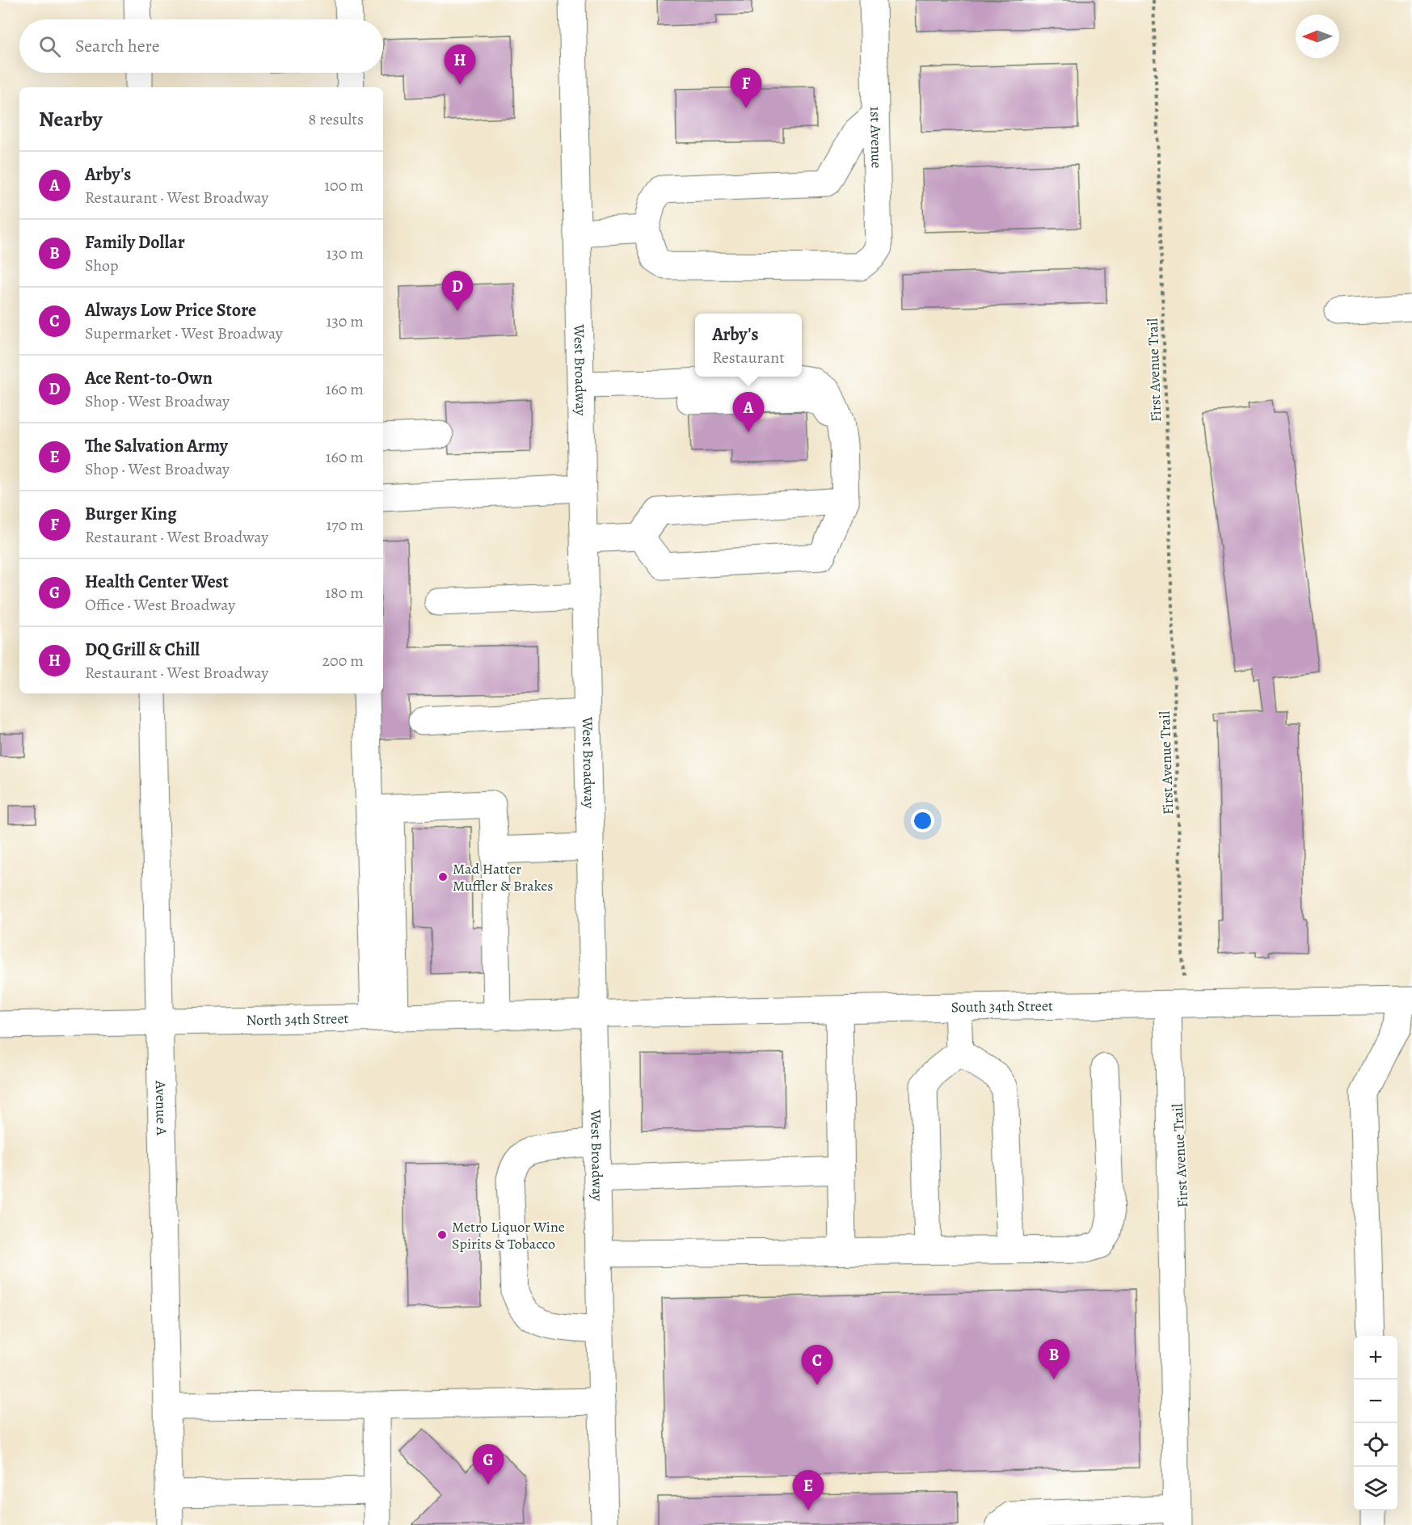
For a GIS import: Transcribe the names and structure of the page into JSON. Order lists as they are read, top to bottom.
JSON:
{
  "streets": {
    "street": [
      "1st Avenue",
      "West Broadway",
      "South 34th Street",
      "North 34th Street",
      "Avenue A"
    ],
    "path": ["First Avenue Trail"]
  },
  "crossings": [
    ["West Broadway", "South 34th Street"],
    ["West Broadway", "North 34th Street"],
    ["First Avenue Trail", "South 34th Street"],
    ["South 34th Street", "North 34th Street"],
    ["North 34th Street", "Avenue A"]
  ],
  "places": ["Mad Hatter Muffler & Brakes", "Metro Liquor Wine Spirits & Tobacco"],
  "north": "left",
  "page": {
    "search": "Search here",
    "pins": [
      "H",
      "F",
      "D",
      "A",
      "B",
      "C",
      "G",
      "E"
    ],
    "heading": ["Nearby", "8 results"],
    "list": [
      {
        "mark": "A",
        "name": "Arby's",
        "note": "Restaurant · West Broadway",
        "value": "100 m"
      },
      {
        "mark": "B",
        "name": "Family Dollar",
        "note": "Shop",
        "value": "130 m"
      },
      {
        "mark": "C",
        "name": "Always Low Price Store",
        "note": "Supermarket · West Broadway",
        "value": "130 m"
      },
      {
        "mark": "D",
        "name": "Ace Rent-to-Own",
        "note": "Shop · West Broadway",
        "value": "160 m"
      },
      {
        "mark": "E",
        "name": "The Salvation Army",
        "note": "Shop · West Broadway",
        "value": "160 m"
      },
      {
        "mark": "F",
        "name": "Burger King",
        "note": "Restaurant · West Broadway",
        "value": "170 m"
      },
      {
        "mark": "G",
        "name": "Health Center West",
        "note": "Office · West Broadway",
        "value": "180 m"
      },
      {
        "mark": "H",
        "name": "DQ Grill & Chill",
        "note": "Restaurant · West Broadway",
        "value": "200 m"
      }
    ],
    "popup": ["Arby's", "Restaurant"],
    "map_buttons": ["+", "−"]
  }
}
